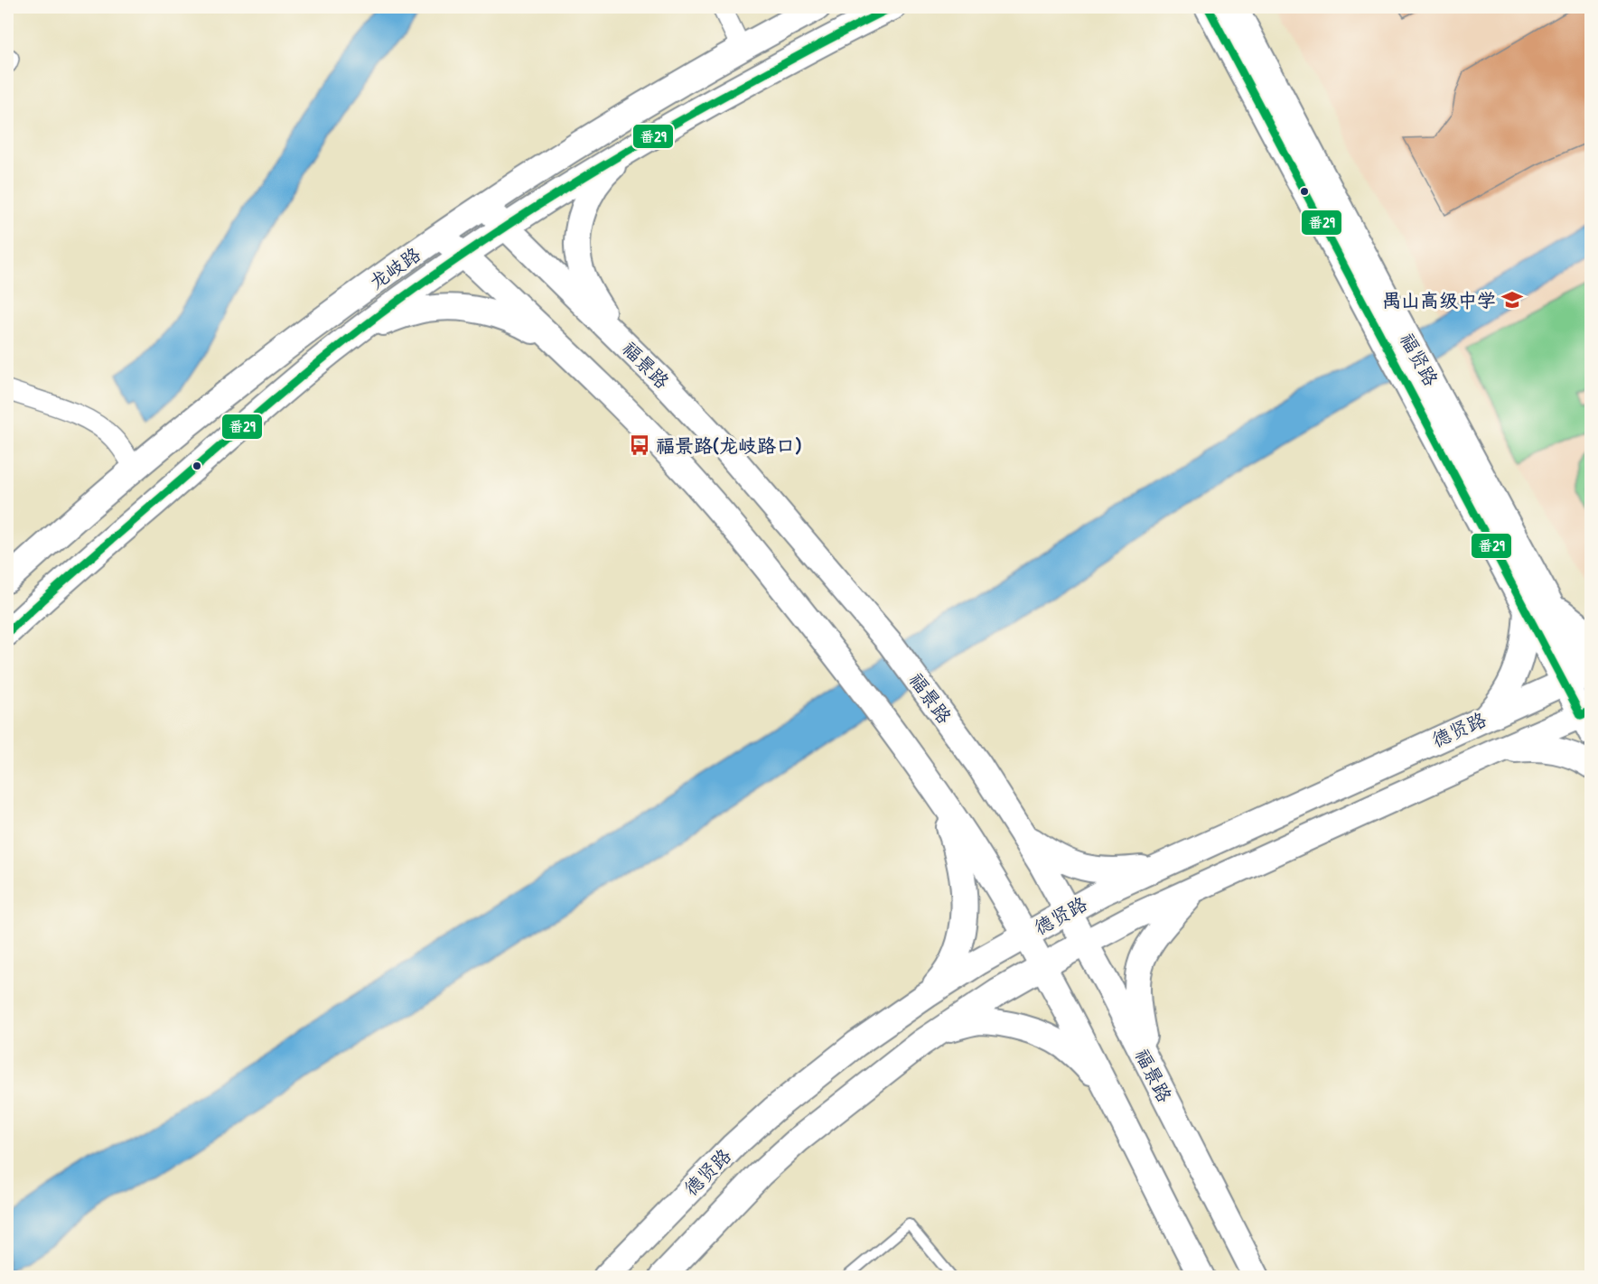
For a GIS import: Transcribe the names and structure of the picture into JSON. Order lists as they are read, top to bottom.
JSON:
{
  "streets": {
    "street": [
      "龙岐路",
      "福贤路",
      "福景路",
      "德贤路"
    ]
  },
  "crossings": [
    ["龙岐路", "福景路"],
    ["福贤路", "德贤路"],
    ["福景路", "德贤路"]
  ],
  "places": {
    "school or university": ["禺山高级中学"],
    "bus stop": ["福景路(龙岐路口)"]
  },
  "lines": ["transit line 番29"]
}
